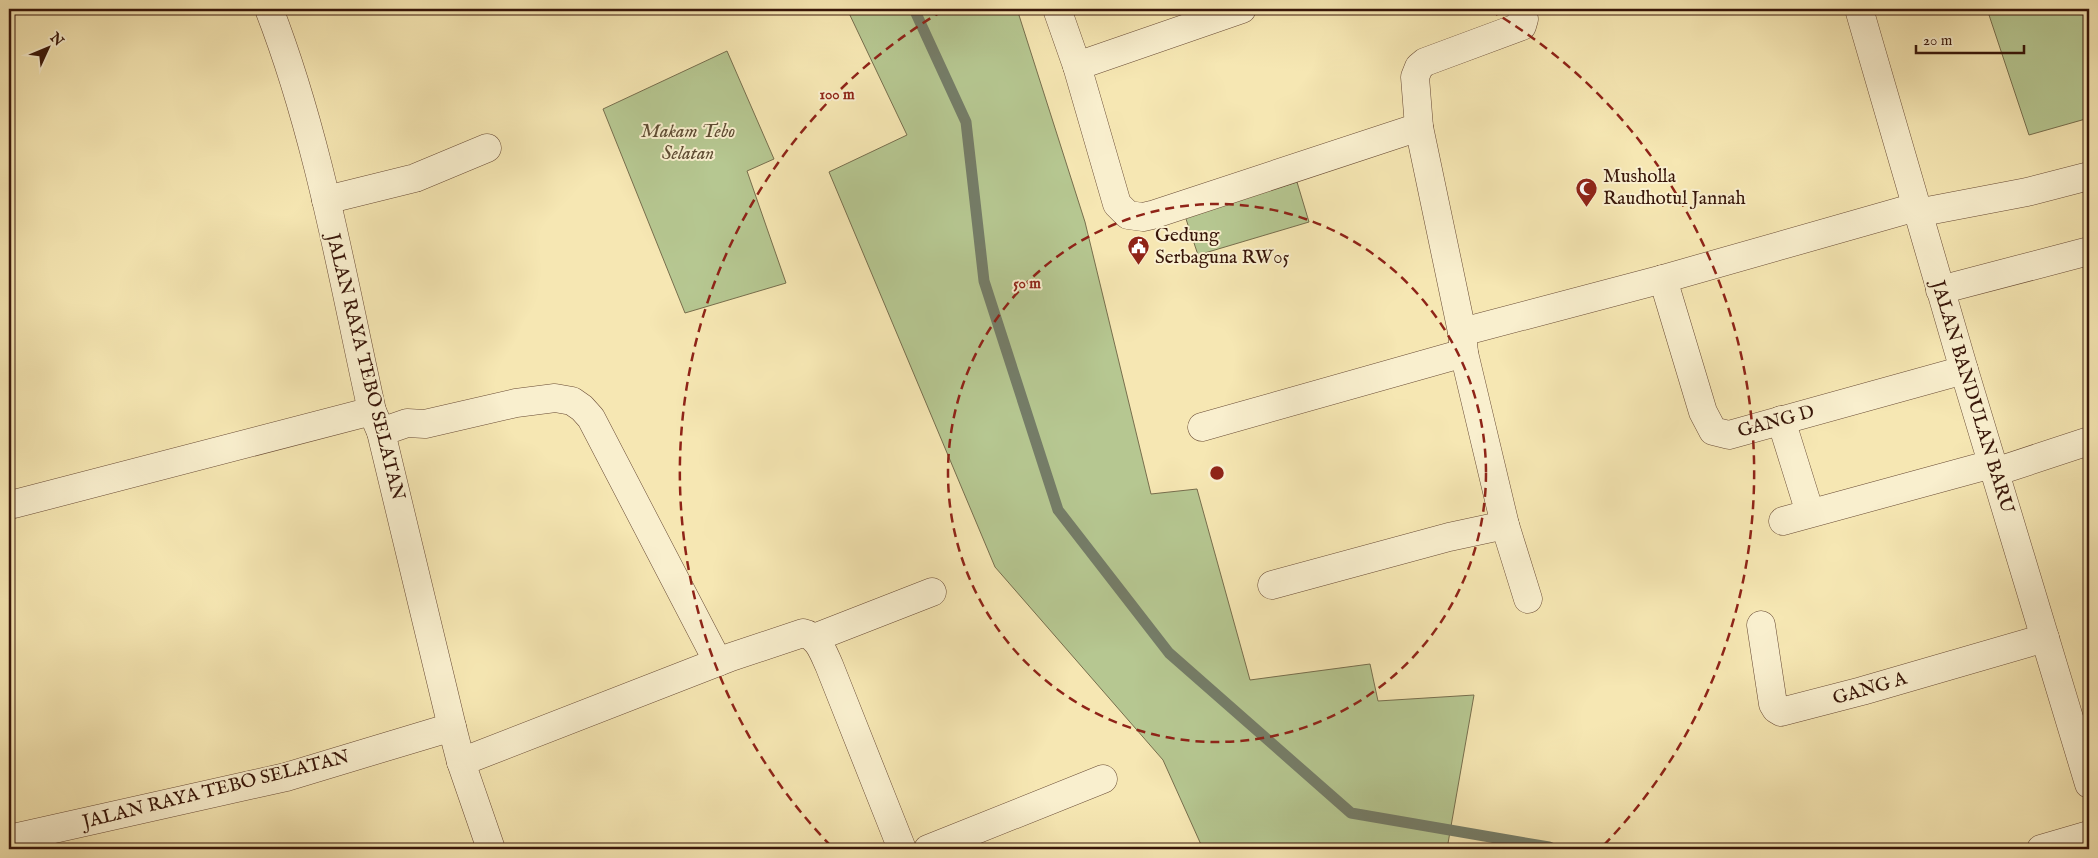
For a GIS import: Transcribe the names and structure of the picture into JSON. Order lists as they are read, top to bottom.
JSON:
{
  "streets": {
    "street": [
      "JALAN RAYA TEBO SELATAN",
      "JALAN BANDULAN BARU",
      "GANG D",
      "GANG A"
    ]
  },
  "crossings": [
    ["JALAN BANDULAN BARU", "GANG D"],
    ["JALAN BANDULAN BARU", "GANG A"]
  ],
  "parks": ["Makam Tebo Selatan"],
  "places": {
    "mosque": ["Musholla Raudhotul Jannah"],
    "public building": ["Gedung Serbaguna RW05"]
  },
  "scale_bar": "20 m",
  "north": "top right",
  "rings": ["100 m", "50 m"]
}
